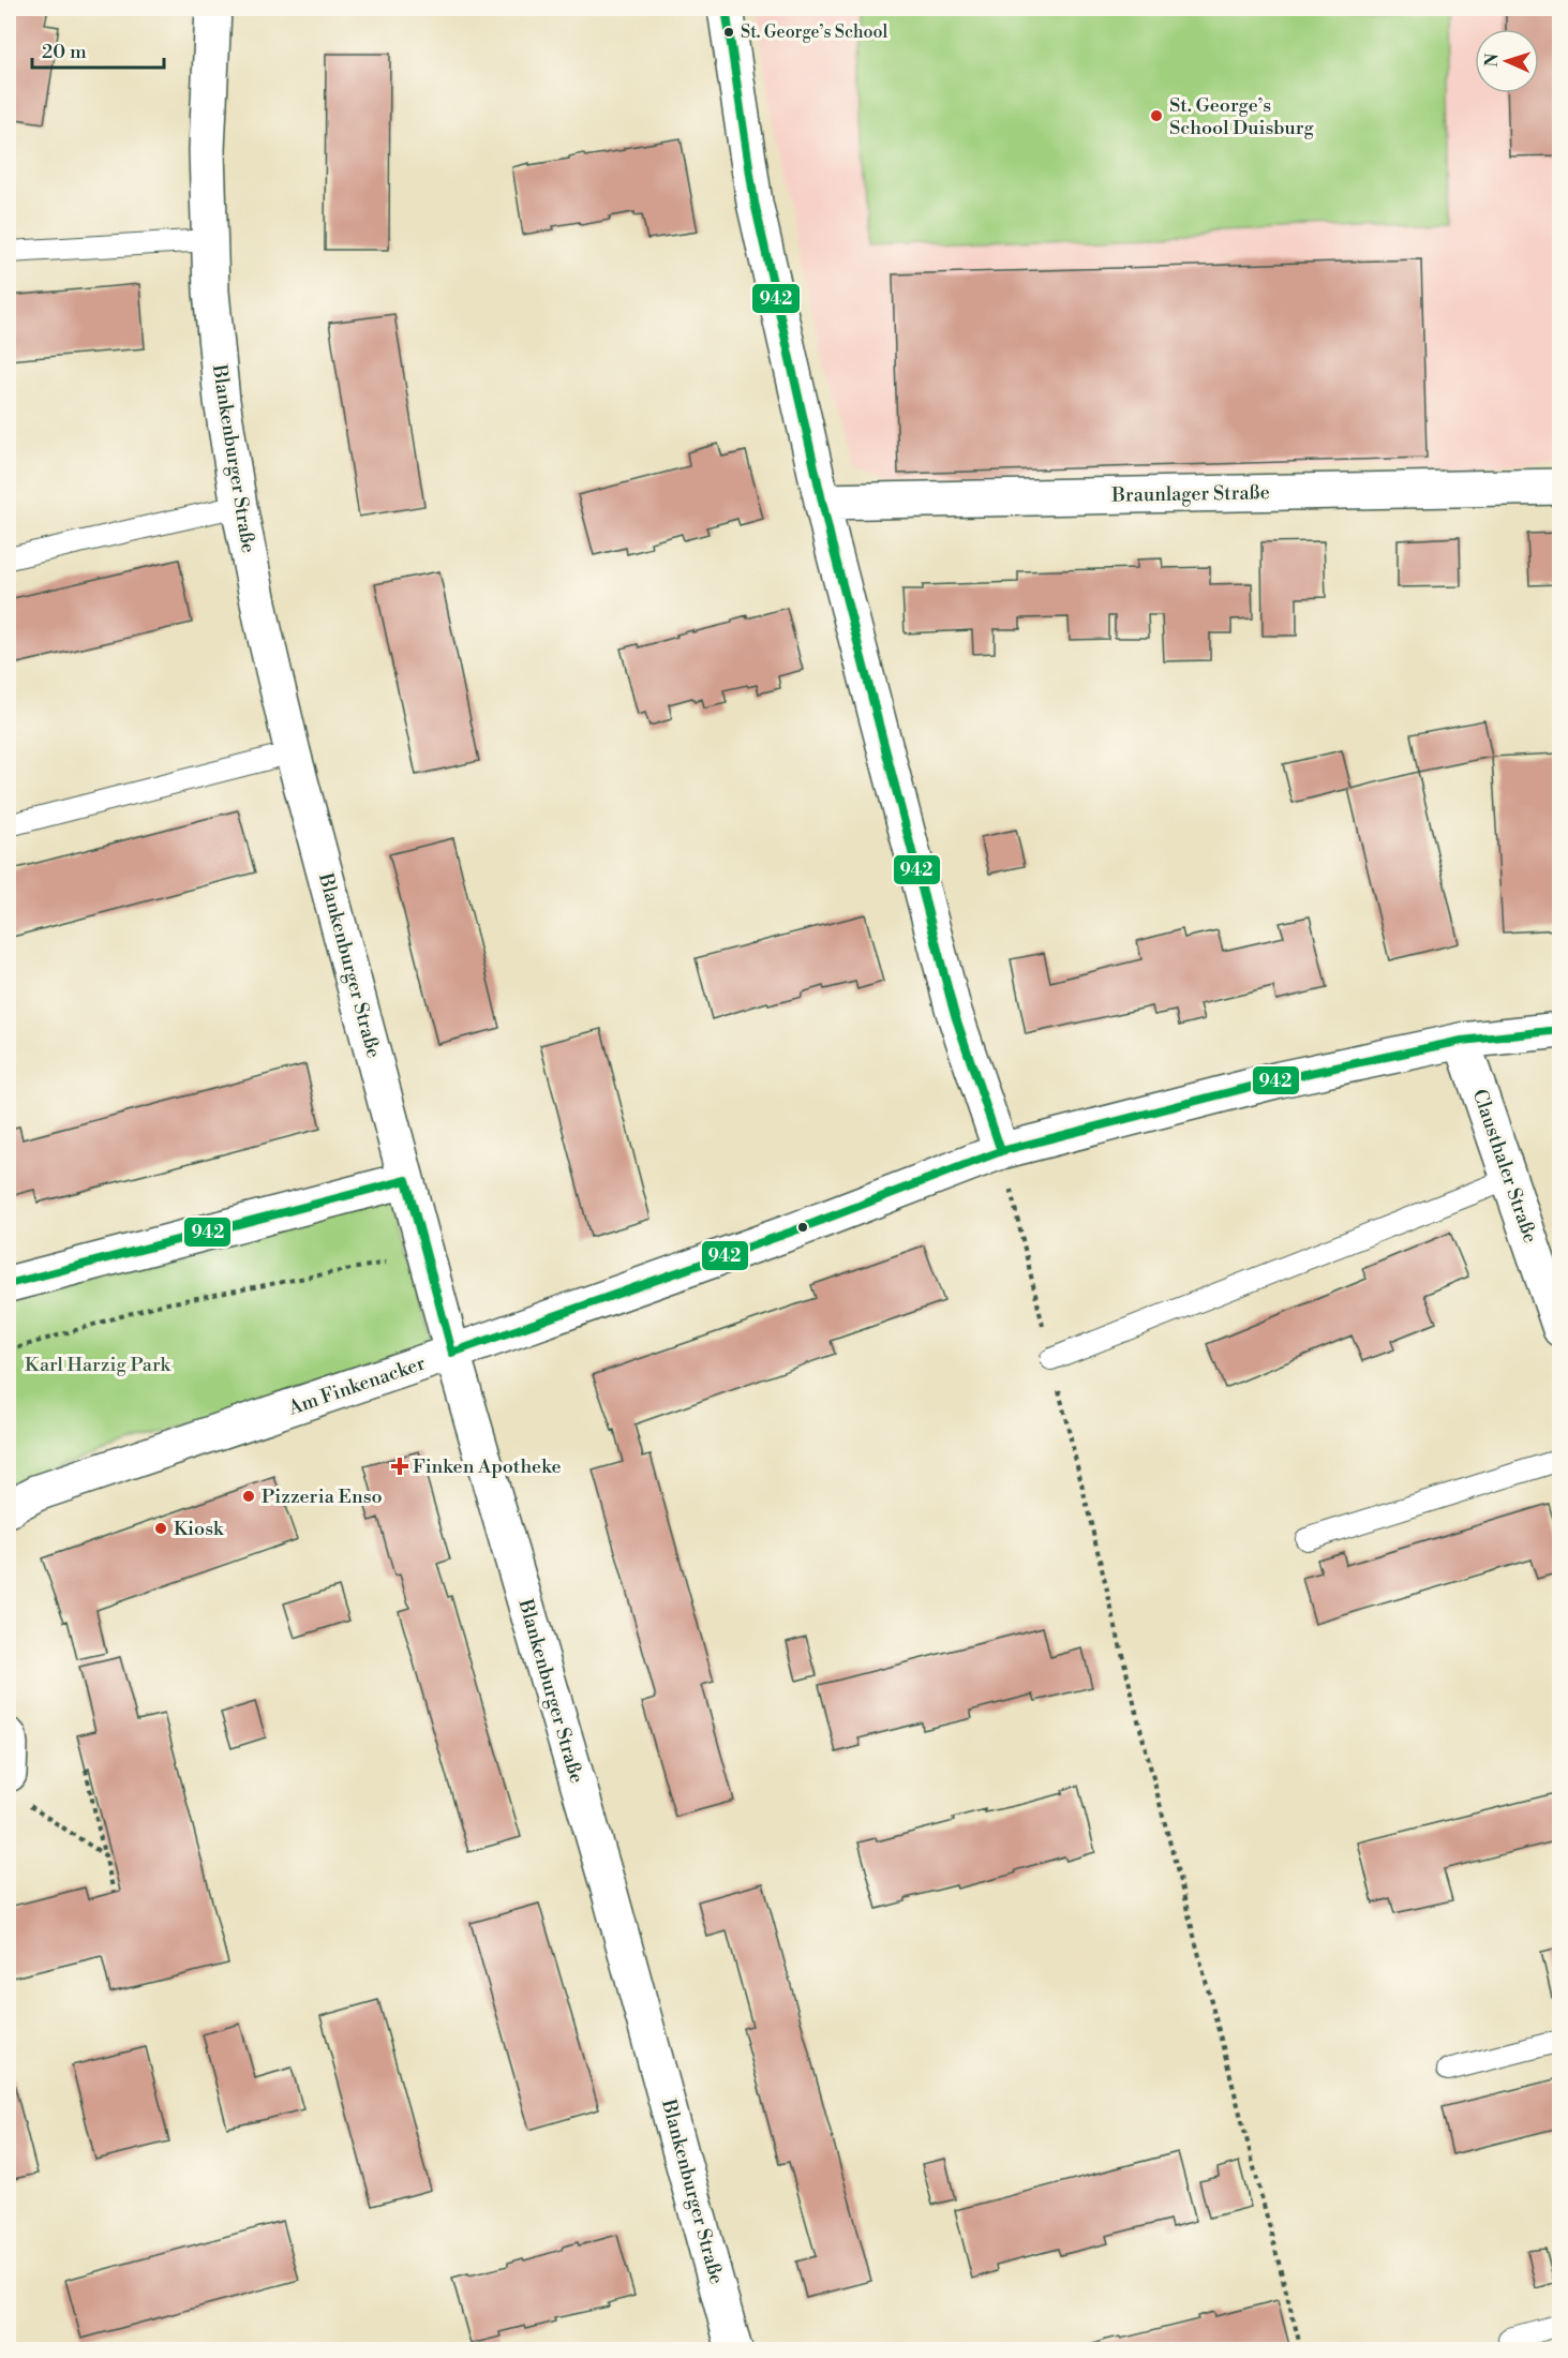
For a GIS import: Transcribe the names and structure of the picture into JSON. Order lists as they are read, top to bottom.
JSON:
{
  "streets": {
    "street": [
      "Blankenburger Straße",
      "Braunlager Straße",
      "Clausthaler Straße",
      "Am Finkenacker"
    ]
  },
  "crossings": [
    ["Blankenburger Straße", "Am Finkenacker"],
    ["Clausthaler Straße", "Am Finkenacker"]
  ],
  "parks": ["Karl Harzig Park"],
  "places": {
    "other": [
      "St. George’s School",
      "St. George’s School Duisburg",
      "Pizzeria Enso",
      "Kiosk"
    ],
    "health": ["Finken Apotheke"]
  },
  "lines": ["transit line 942"],
  "scale_bar": "20 m",
  "north": "left"
}
